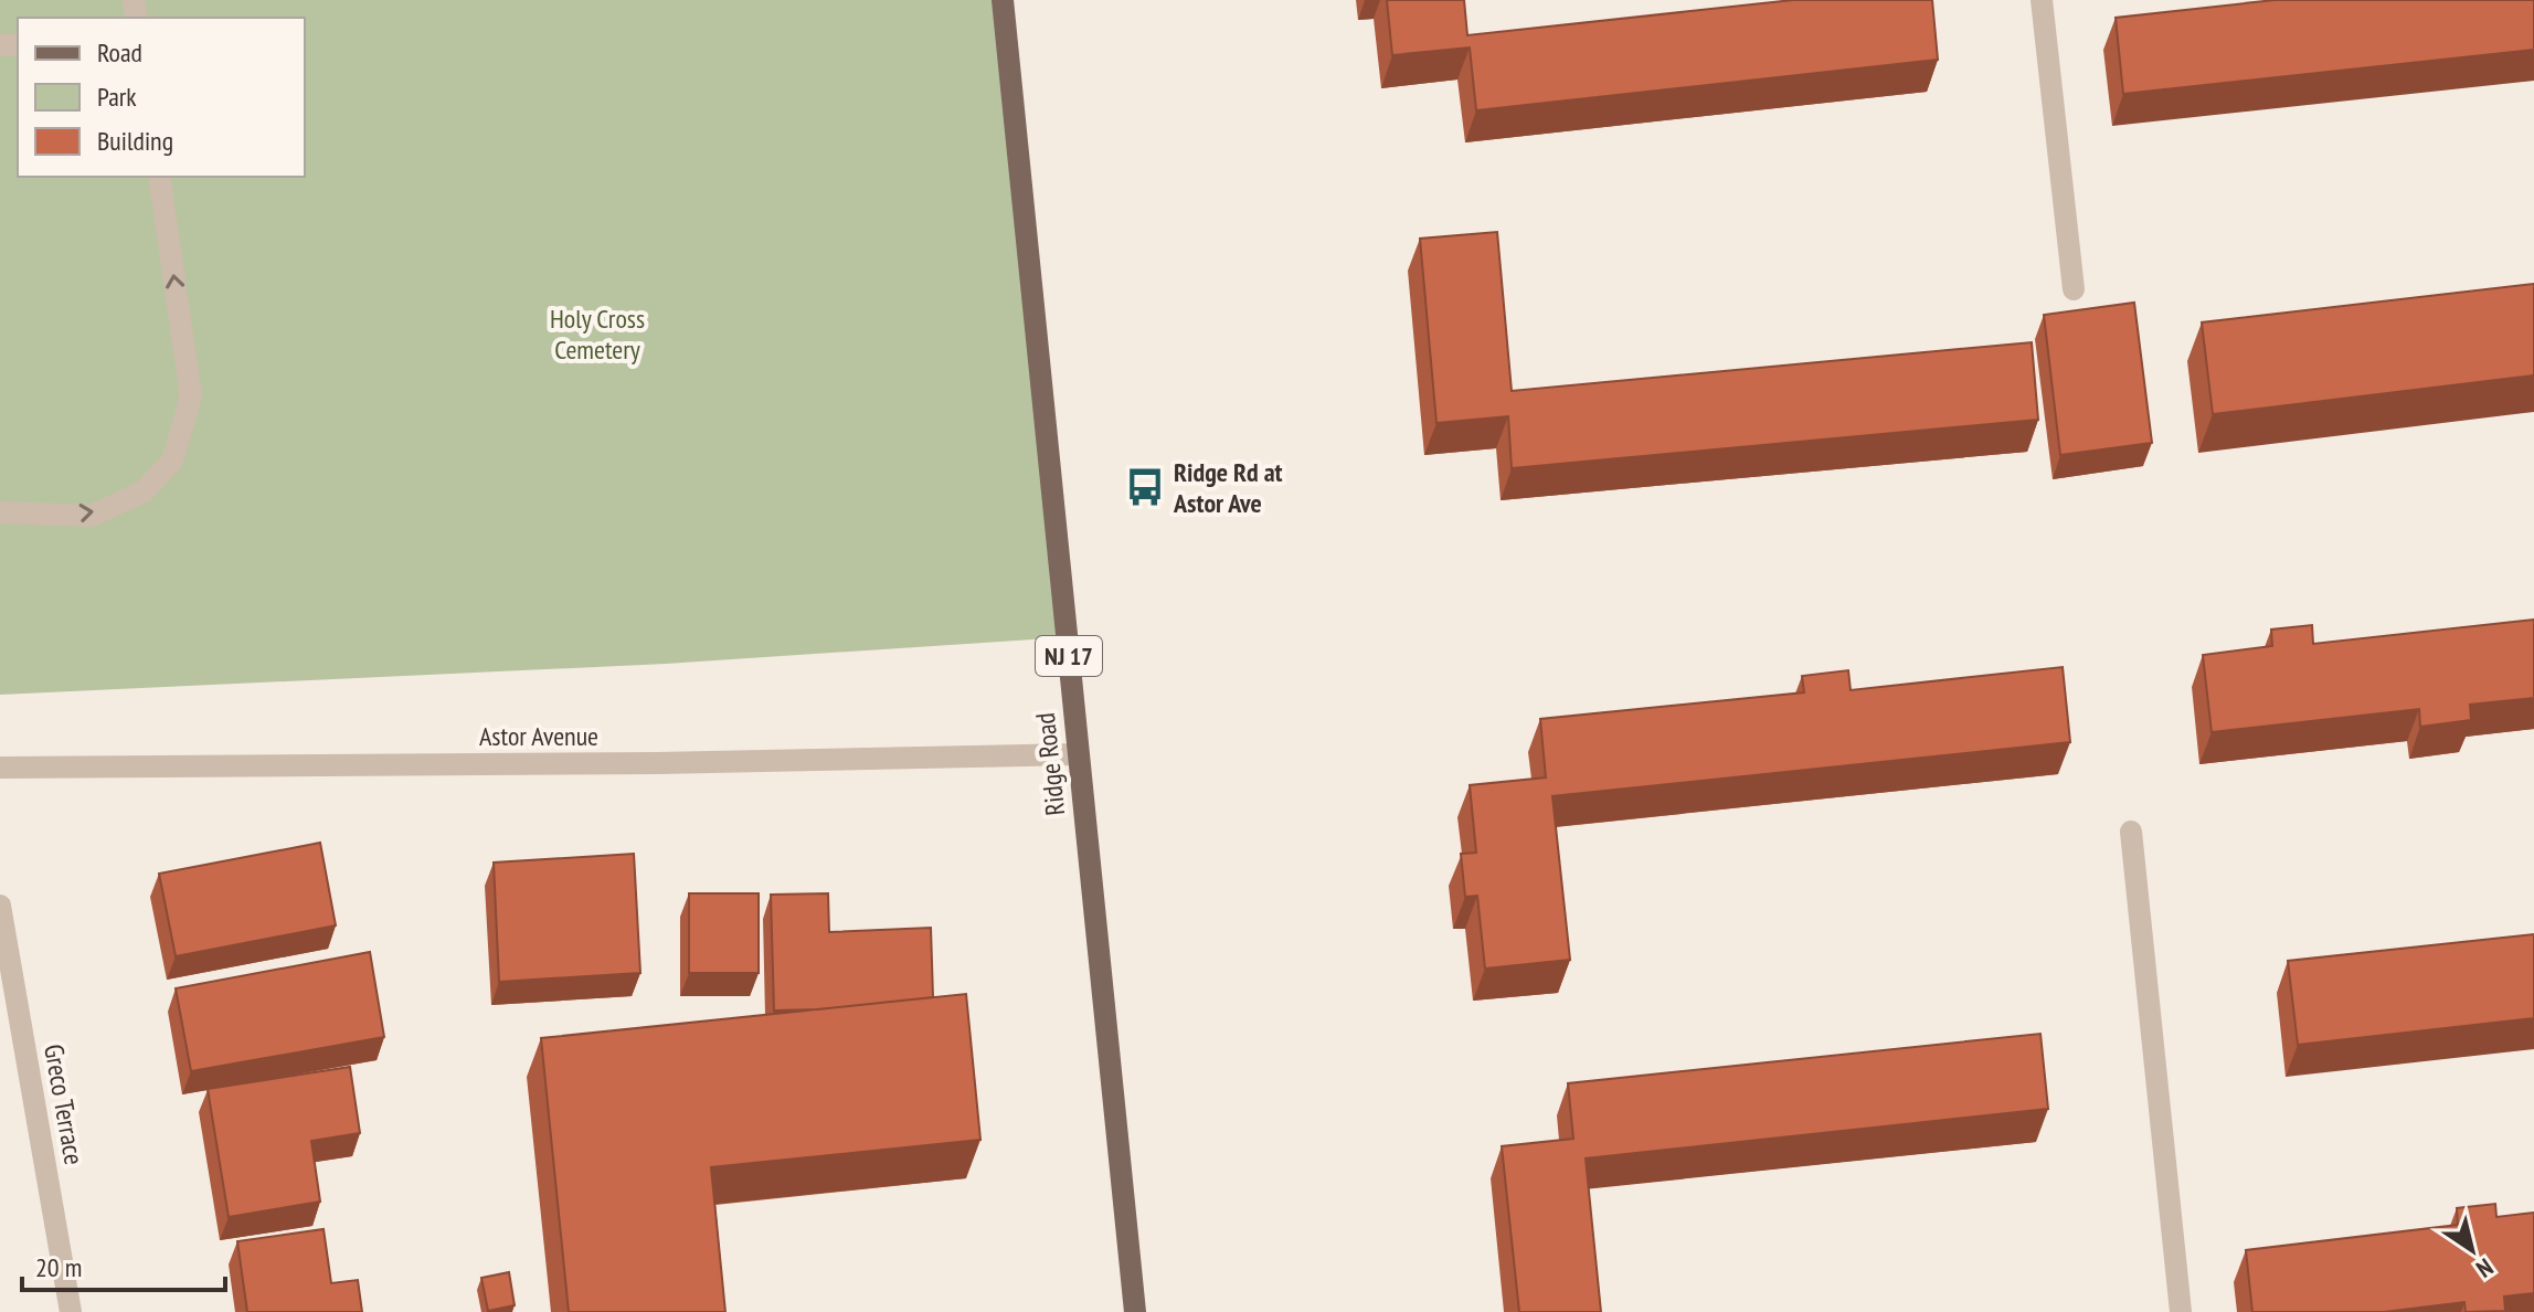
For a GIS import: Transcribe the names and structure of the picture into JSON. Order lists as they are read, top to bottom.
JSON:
{
  "streets": {
    "main road": ["NJ 17", "Ridge Road"],
    "street": ["Astor Avenue", "Greco Terrace"]
  },
  "crossings": [
    ["Astor Avenue", "Ridge Road"]
  ],
  "parks": ["Holy Cross Cemetery"],
  "places": {
    "bus stop": ["Ridge Rd at Astor Ave"]
  },
  "legend": ["Road", "Park", "Building"],
  "scale_bar": "20 m",
  "north": "bottom right"
}
